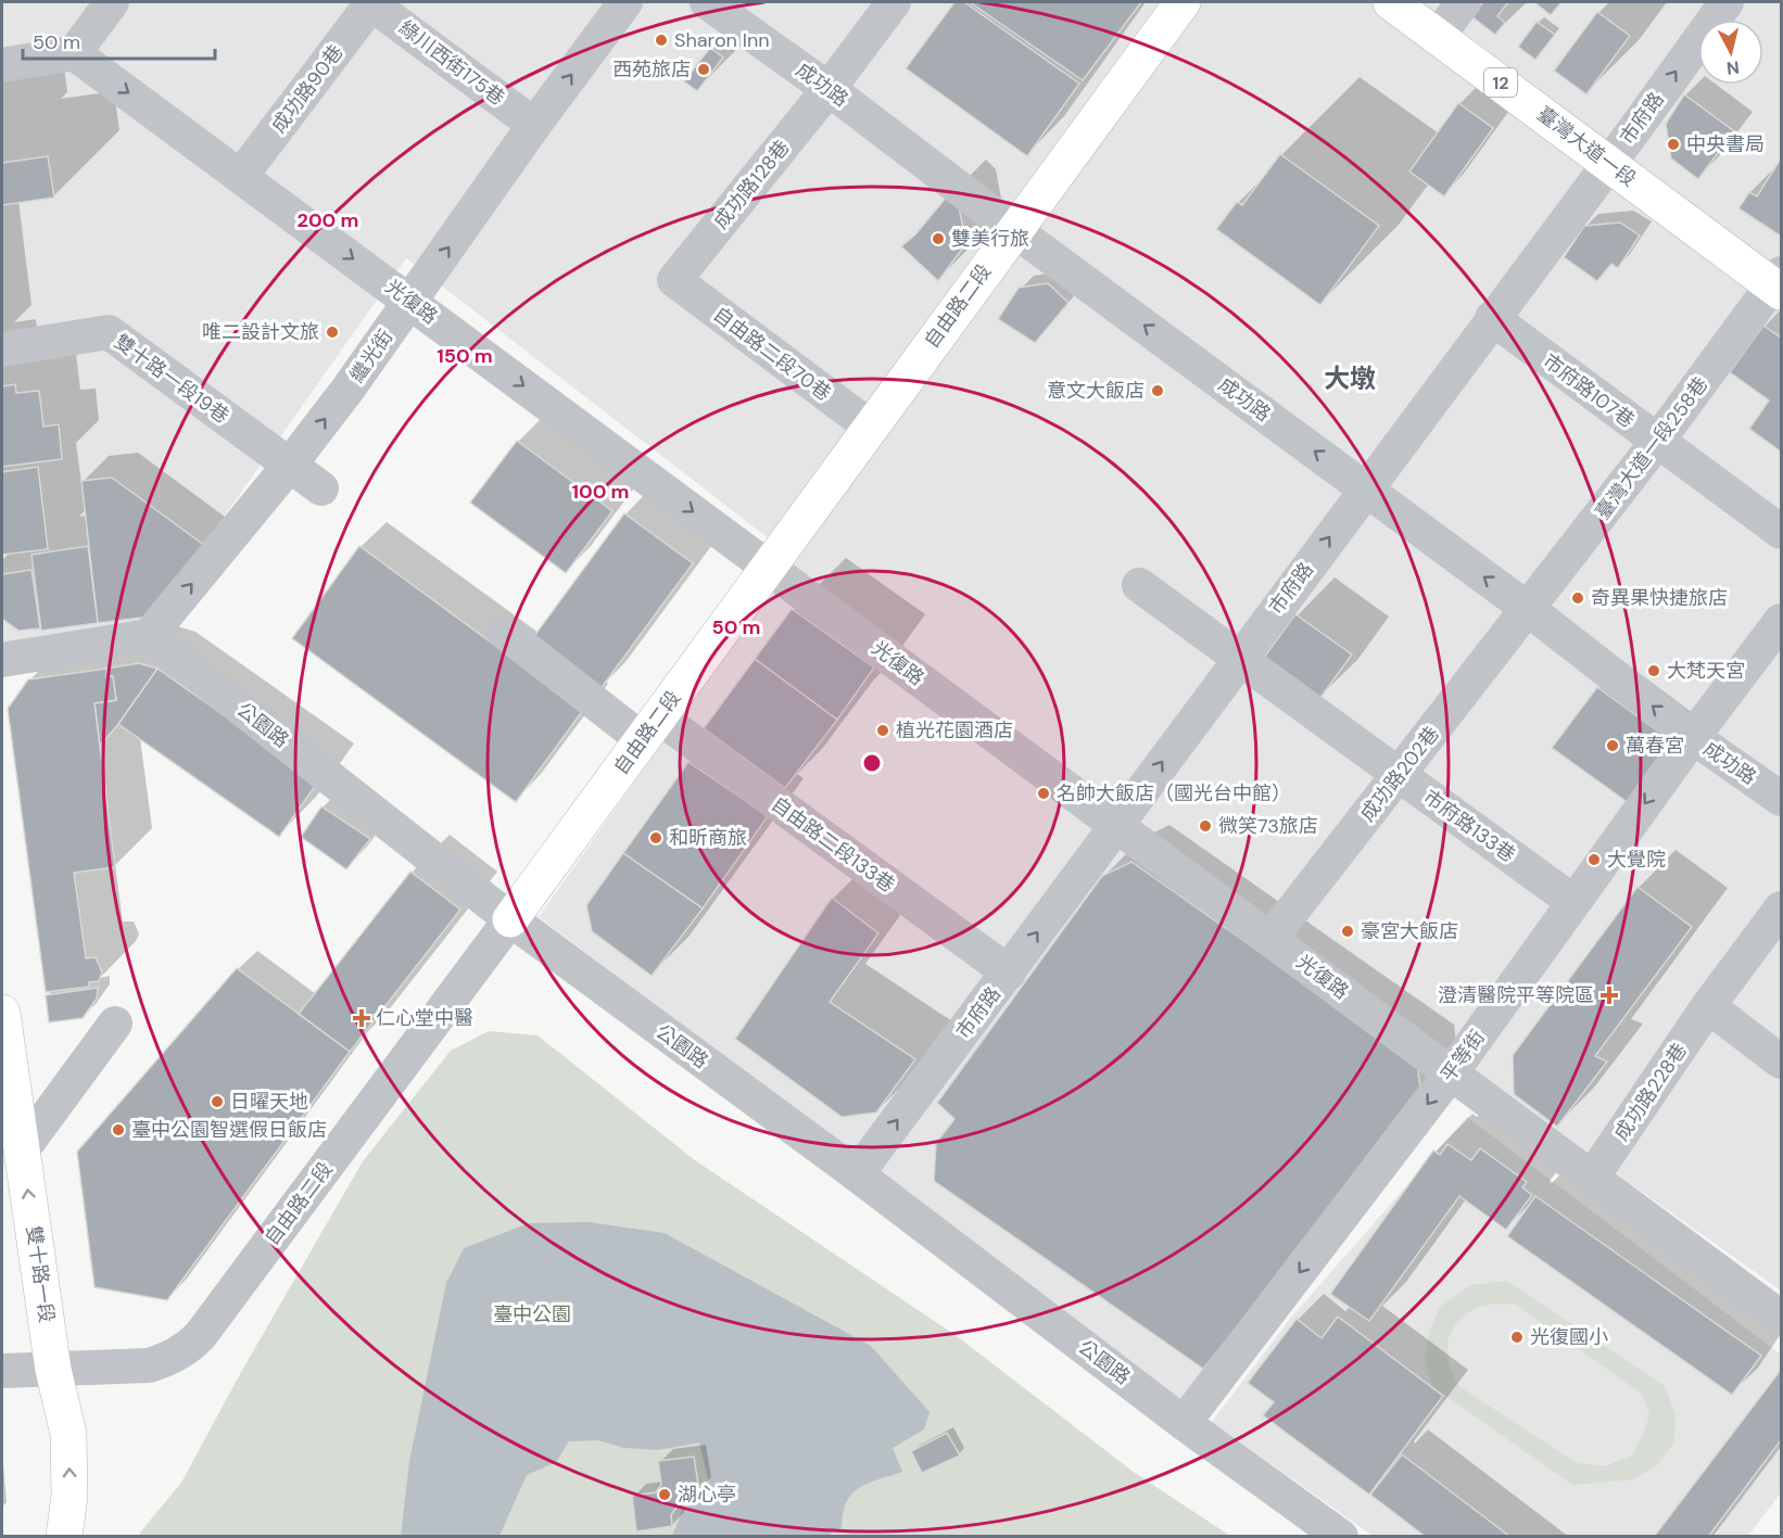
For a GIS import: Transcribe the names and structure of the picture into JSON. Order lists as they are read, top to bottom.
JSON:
{
  "streets": {
    "main road": [
      "12",
      "臺灣大道一段",
      "自由路二段",
      "雙十路一段"
    ],
    "street": [
      "綠川西街175巷",
      "成功路",
      "成功路90巷",
      "市府路",
      "成功路128巷",
      "光復路",
      "自由路二段70巷",
      "繼光街",
      "雙十路一段19巷",
      "市府路107巷",
      "臺灣大道一段258巷",
      "公園路",
      "成功路202巷",
      "市府路133巷",
      "自由路二段133巷",
      "平等街",
      "成功路228巷"
    ]
  },
  "crossings": [
    ["綠川西街175巷", "成功路90巷"],
    ["綠川西街175巷", "繼光街"],
    ["成功路", "市府路"],
    ["成功路", "成功路128巷"],
    ["成功路", "自由路二段"],
    ["成功路", "臺灣大道一段258巷"],
    ["成功路", "成功路202巷"],
    ["成功路", "平等街"],
    ["成功路90巷", "光復路"],
    ["市府路", "臺灣大道一段"],
    ["市府路", "光復路"],
    ["市府路", "市府路107巷"],
    ["市府路", "公園路"],
    ["市府路", "市府路133巷"],
    ["市府路", "自由路二段133巷"],
    ["臺灣大道一段", "臺灣大道一段258巷"],
    ["成功路128巷", "自由路二段70巷"],
    ["光復路", "自由路二段"],
    ["光復路", "繼光街"],
    ["光復路", "成功路202巷"],
    ["光復路", "平等街"],
    ["光復路", "成功路228巷"],
    ["自由路二段", "自由路二段70巷"],
    ["自由路二段", "公園路"],
    ["自由路二段", "自由路二段133巷"],
    ["自由路二段", "雙十路一段"],
    ["繼光街", "雙十路一段19巷"],
    ["繼光街", "公園路"],
    ["市府路107巷", "臺灣大道一段258巷"],
    ["臺灣大道一段258巷", "成功路202巷"],
    ["公園路", "平等街"],
    ["成功路202巷", "市府路133巷"],
    ["市府路133巷", "平等街"]
  ],
  "one_way": [
    "成功路",
    "市府路",
    "光復路",
    "繼光街",
    "平等街",
    "雙十路一段"
  ],
  "districts": ["大墩"],
  "parks": ["臺中公園"],
  "places": {
    "other": [
      "Sharon Inn",
      "西苑旅店",
      "中央書局",
      "雙美行旅",
      "唯二設計文旅",
      "意文大飯店",
      "奇異果快捷旅店",
      "大梵天宮",
      "植光花園酒店",
      "萬春宮",
      "名帥大飯店（國光台中館）",
      "微笑73旅店",
      "和昕商旅",
      "大覺院",
      "豪宮大飯店",
      "日曜天地",
      "臺中公園智選假日飯店",
      "光復國小",
      "湖心亭"
    ],
    "health": ["澄清醫院平等院區", "仁心堂中醫"]
  },
  "scale_bar": "50 m",
  "north": "bottom",
  "rings": [
    "200 m",
    "150 m",
    "100 m",
    "50 m"
  ]
}
